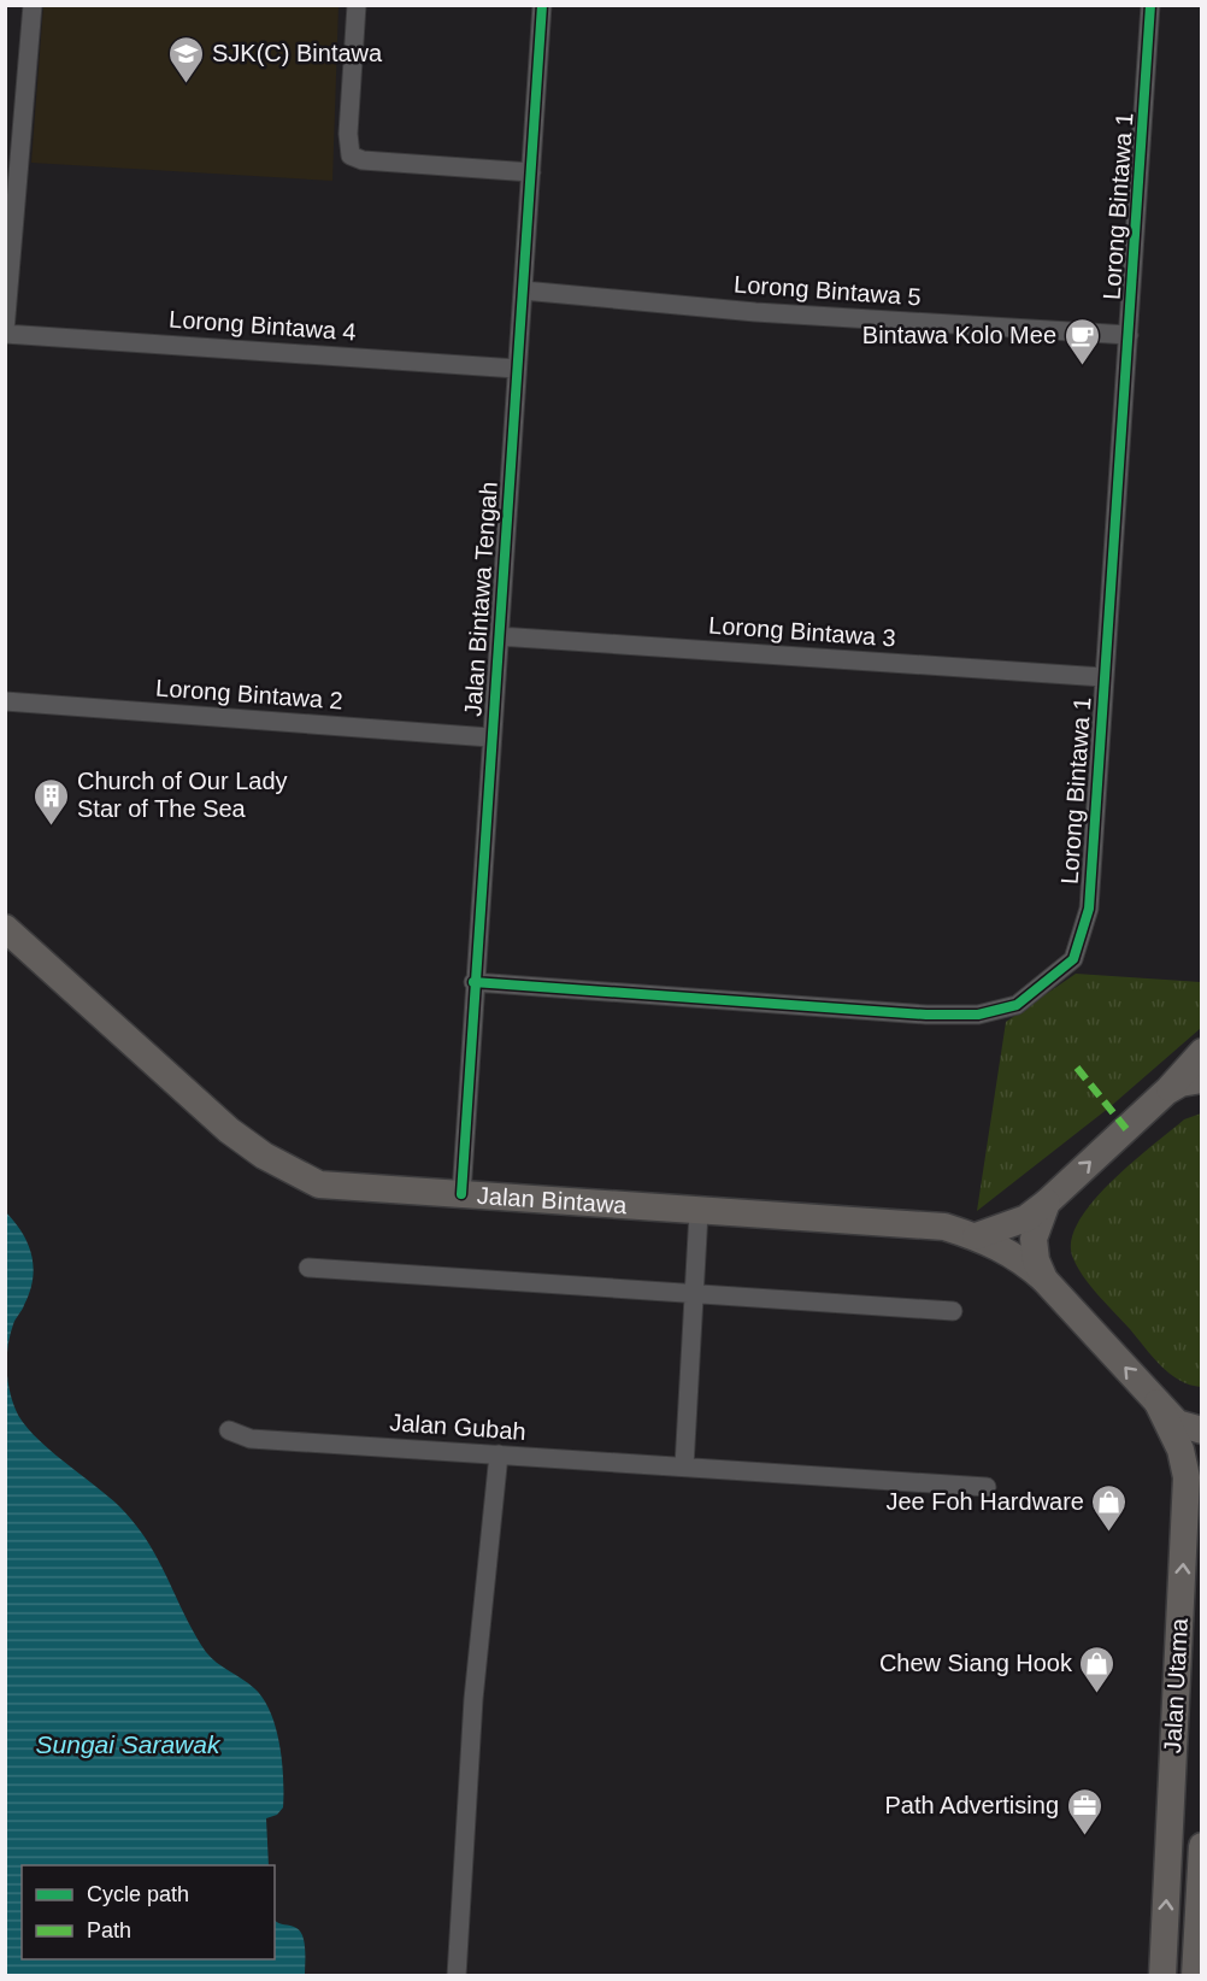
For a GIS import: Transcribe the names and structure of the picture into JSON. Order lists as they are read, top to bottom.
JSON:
{
  "streets": {
    "street": [
      "Lorong Bintawa 1",
      "Lorong Bintawa 5",
      "Lorong Bintawa 4",
      "Jalan Bintawa Tengah",
      "Lorong Bintawa 3",
      "Lorong Bintawa 2",
      "Jalan Bintawa",
      "Jalan Gubah",
      "Jalan Utama"
    ]
  },
  "crossings": [
    ["Lorong Bintawa 1", "Lorong Bintawa 5"],
    ["Lorong Bintawa 1", "Jalan Bintawa Tengah"],
    ["Lorong Bintawa 1", "Lorong Bintawa 3"],
    ["Lorong Bintawa 5", "Jalan Bintawa Tengah"],
    ["Lorong Bintawa 4", "Jalan Bintawa Tengah"],
    ["Jalan Bintawa Tengah", "Lorong Bintawa 3"],
    ["Jalan Bintawa Tengah", "Lorong Bintawa 2"],
    ["Jalan Bintawa Tengah", "Jalan Bintawa"],
    ["Jalan Bintawa", "Jalan Utama"]
  ],
  "one_way": ["Jalan Utama"],
  "water": ["Sungai Sarawak"],
  "places": {
    "school or university": ["SJK(C) Bintawa"],
    "cafe": ["Bintawa Kolo Mee"],
    "building": ["Church of Our Lady Star of The Sea"],
    "shop": ["Jee Foh Hardware", "Chew Siang Hook"],
    "office": ["Path Advertising"]
  },
  "legend": ["Cycle path", "Path"]
}
